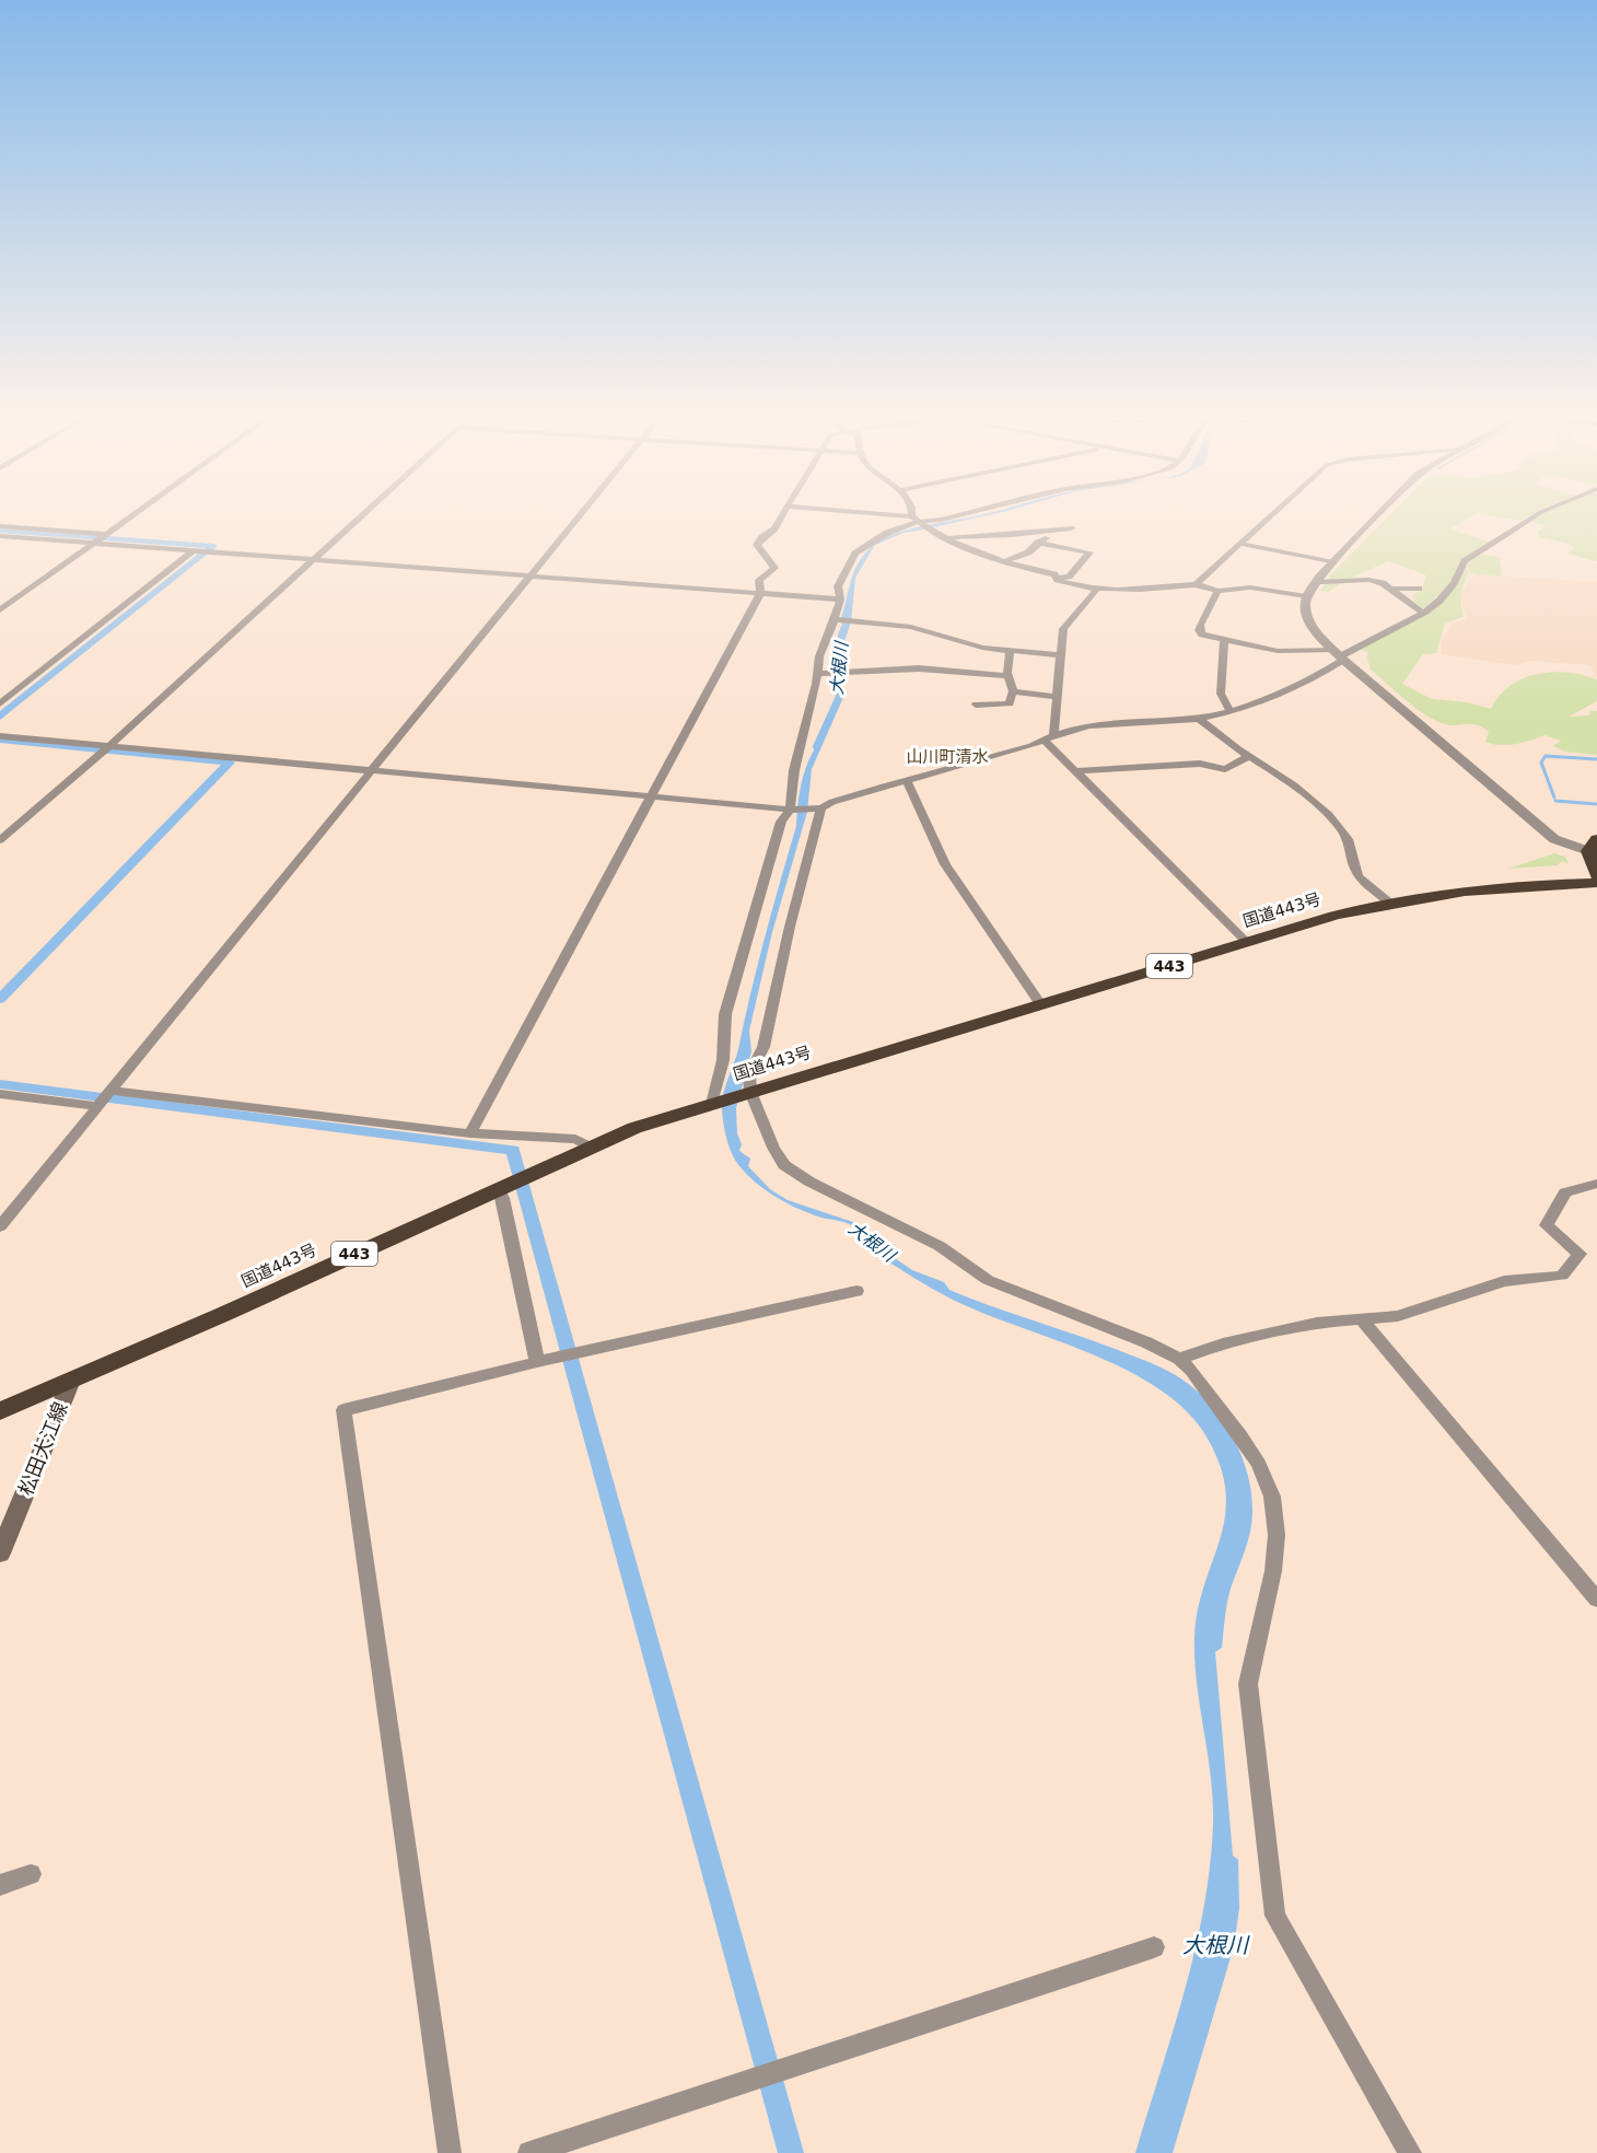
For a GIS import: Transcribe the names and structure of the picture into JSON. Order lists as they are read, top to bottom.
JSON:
{
  "streets": {
    "highway": ["国道443号", "443"],
    "main road": ["松田大江線"]
  },
  "crossings": [
    ["国道443号", "松田大江線"]
  ],
  "districts": ["山川町清水"],
  "water": ["大根川"]
}
